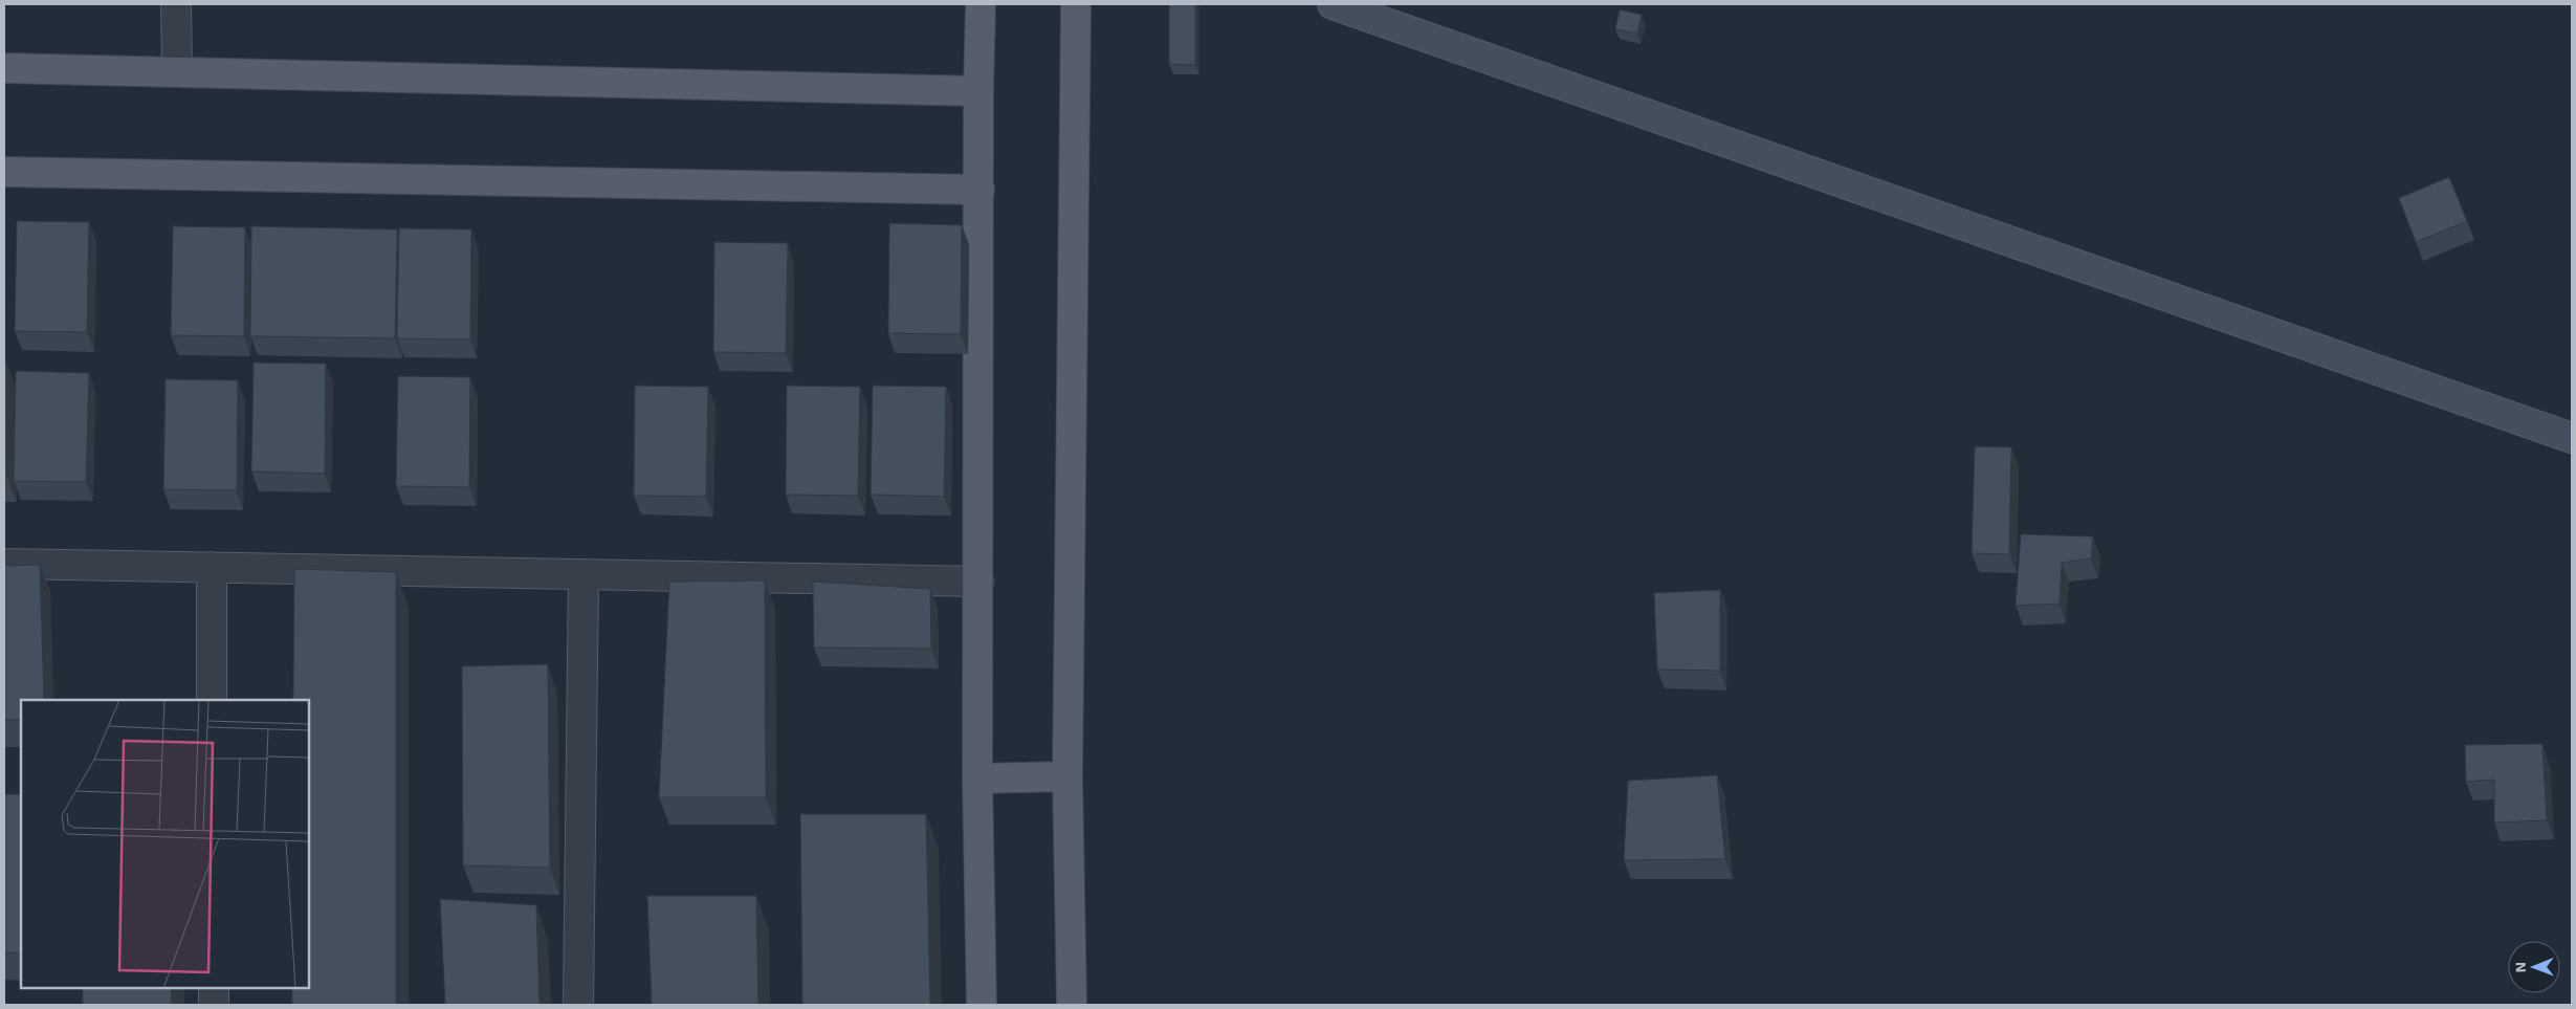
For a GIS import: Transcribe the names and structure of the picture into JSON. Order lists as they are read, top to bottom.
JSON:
{
  "north": "left"
}
